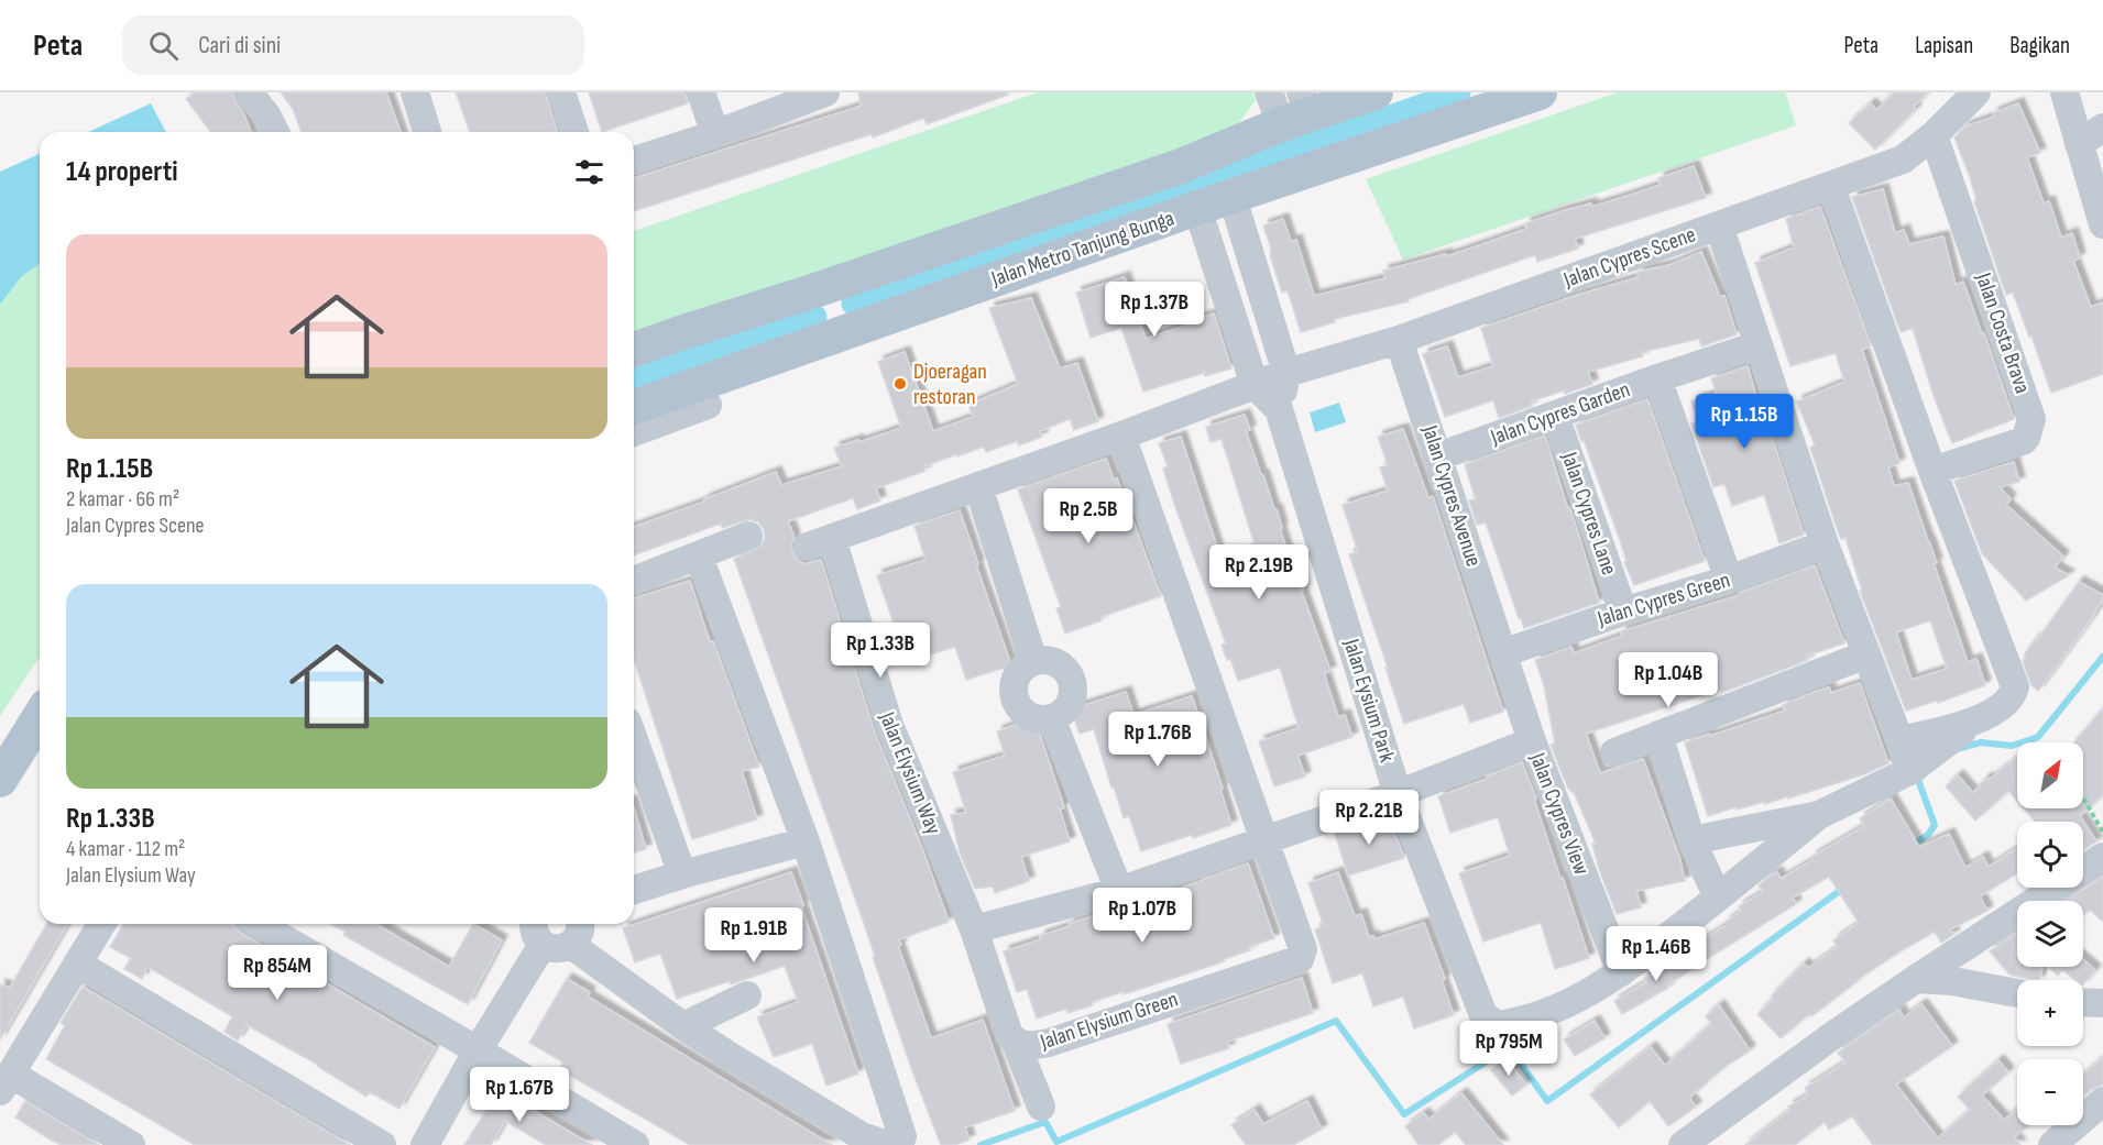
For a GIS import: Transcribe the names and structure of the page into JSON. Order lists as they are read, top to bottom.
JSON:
{
  "streets": {
    "main road": ["Jalan Metro Tanjung Bunga"],
    "street": [
      "Jalan Cypres Scene",
      "Jalan Costa Brava",
      "Jalan Cypres Garden",
      "Jalan Cypres Avenue",
      "Jalan Cypres Lane",
      "Jalan Cypres Green",
      "Jalan Eysium Park",
      "Jalan Elysium Way",
      "Jalan Cypres View",
      "Jalan Elysium Green"
    ]
  },
  "crossings": [
    ["Jalan Cypres Scene", "Jalan Cypres Garden"],
    ["Jalan Cypres Scene", "Jalan Cypres Avenue"],
    ["Jalan Cypres Scene", "Jalan Cypres Green"],
    ["Jalan Cypres Scene", "Jalan Elysium Way"],
    ["Jalan Cypres Garden", "Jalan Cypres Avenue"],
    ["Jalan Cypres Garden", "Jalan Cypres Lane"],
    ["Jalan Cypres Avenue", "Jalan Cypres Green"],
    ["Jalan Cypres Avenue", "Jalan Cypres View"],
    ["Jalan Cypres Lane", "Jalan Cypres Green"],
    ["Jalan Cypres Green", "Jalan Cypres View"],
    ["Jalan Eysium Park", "Jalan Cypres View"],
    ["Jalan Elysium Way", "Jalan Elysium Green"]
  ],
  "places": ["Djoeragan restoran"],
  "north": "top right",
  "page": {
    "header": "Peta",
    "search": "Cari di sini",
    "nav": ["Peta", "Lapisan", "Bagikan"],
    "heading": "14 properti",
    "list": [
      {
        "name": "Rp 1.15B",
        "note": "2 kamar · 66 m² · Jalan Cypres Scene"
      },
      {
        "name": "Rp 1.33B",
        "note": "4 kamar · 112 m² · Jalan Elysium Way"
      }
    ],
    "price": [
      "Rp 1.37B",
      "Rp 1.15B",
      "Rp 2.5B",
      "Rp 2.19B",
      "Rp 1.33B",
      "Rp 1.04B",
      "Rp 1.76B",
      "Rp 2.21B",
      "Rp 1.07B",
      "Rp 1.91B",
      "Rp 1.46B",
      "Rp 854M",
      "Rp 795M",
      "Rp 1.67B"
    ],
    "map_buttons": ["+", "−"]
  }
}
